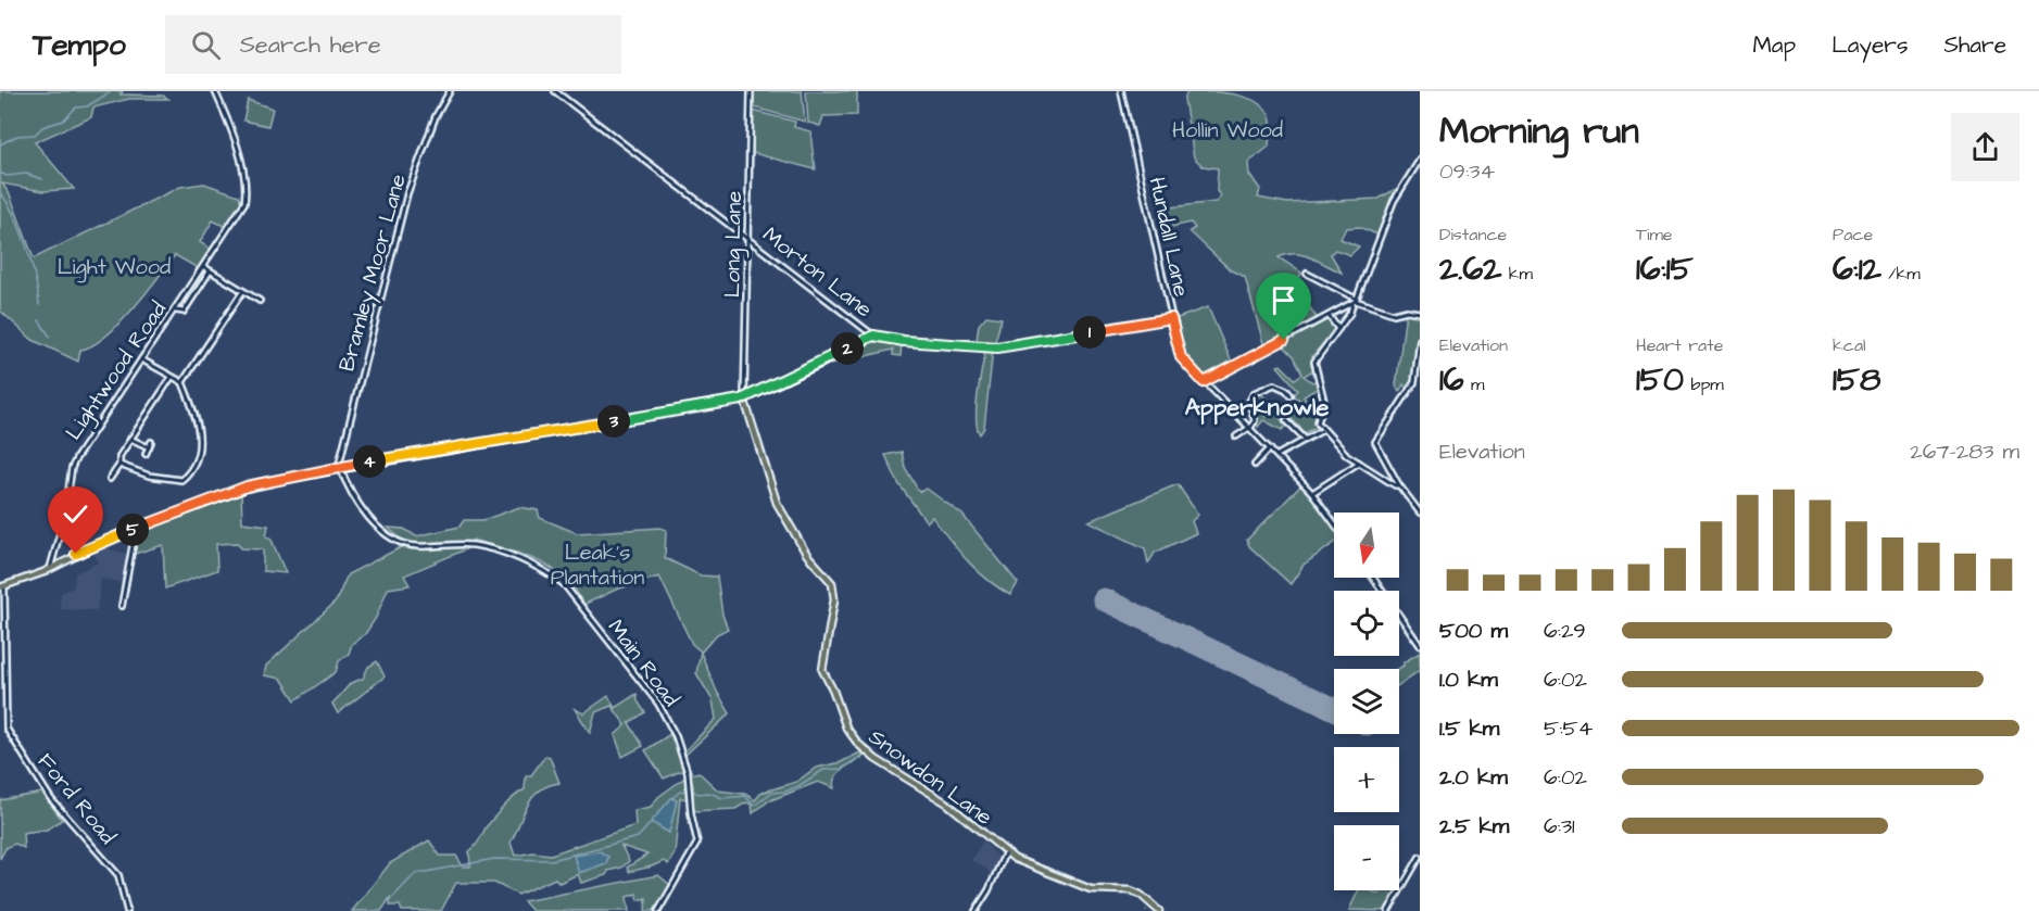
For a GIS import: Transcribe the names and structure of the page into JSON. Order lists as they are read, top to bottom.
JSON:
{
  "streets": {
    "main road": ["Snowdon Lane"],
    "street": [
      "Hundall Lane",
      "Long Lane",
      "Morton Lane",
      "Bramley Moor Lane",
      "Lightwood Road",
      "Main Road",
      "Ford Road"
    ]
  },
  "crossings": [
    ["Long Lane", "Morton Lane"],
    ["Long Lane", "Snowdon Lane"],
    ["Bramley Moor Lane", "Main Road"]
  ],
  "districts": ["Apperknowle"],
  "parks": ["Hollin Wood", "Light Wood", "Leak's Plantation"],
  "north": "bottom",
  "page": {
    "header": "Tempo",
    "search": "Search here",
    "nav": ["Map", "Layers", "Share"],
    "heading": ["Morning run", "09:34"],
    "stats": [
      ["Distance", "2.62 km"],
      ["Time", "16:15"],
      ["Pace", "6:12 /km"],
      ["Elevation", "16 m"],
      ["Heart rate", "150 bpm"],
      ["kcal", "158"]
    ],
    "pins": [
      "1",
      "2",
      "3",
      "4",
      "5"
    ],
    "chart": ["Elevation", "267–283 m"],
    "map_buttons": ["+", "−"],
    "list": [
      {
        "name": "500 m",
        "note": "6:29"
      },
      {
        "name": "1.0 km",
        "note": "6:02"
      },
      {
        "name": "1.5 km",
        "note": "5:54"
      },
      {
        "name": "2.0 km",
        "note": "6:02"
      },
      {
        "name": "2.5 km",
        "note": "6:31"
      }
    ]
  }
}
